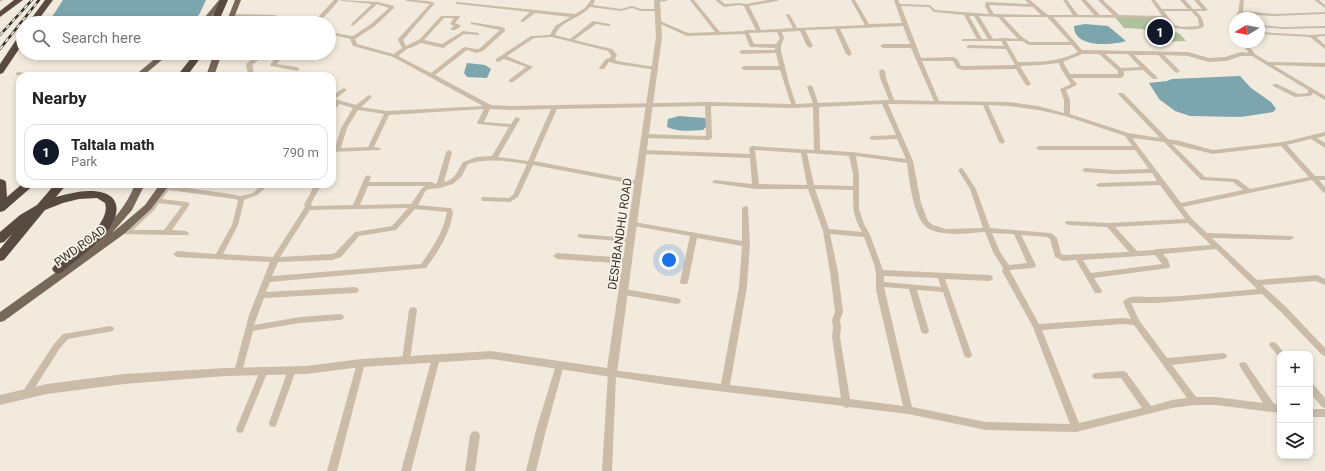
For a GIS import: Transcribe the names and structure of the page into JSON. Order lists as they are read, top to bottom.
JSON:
{
  "streets": {
    "main road": ["PWD ROAD"],
    "street": ["DESHBANDHU ROAD"]
  },
  "north": "left",
  "page": {
    "search": "Search here",
    "pins": "1",
    "heading": "Nearby",
    "list": [
      {
        "mark": "1",
        "name": "Taltala math",
        "note": "Park",
        "value": "790 m"
      }
    ],
    "map_buttons": ["+", "−"]
  }
}
